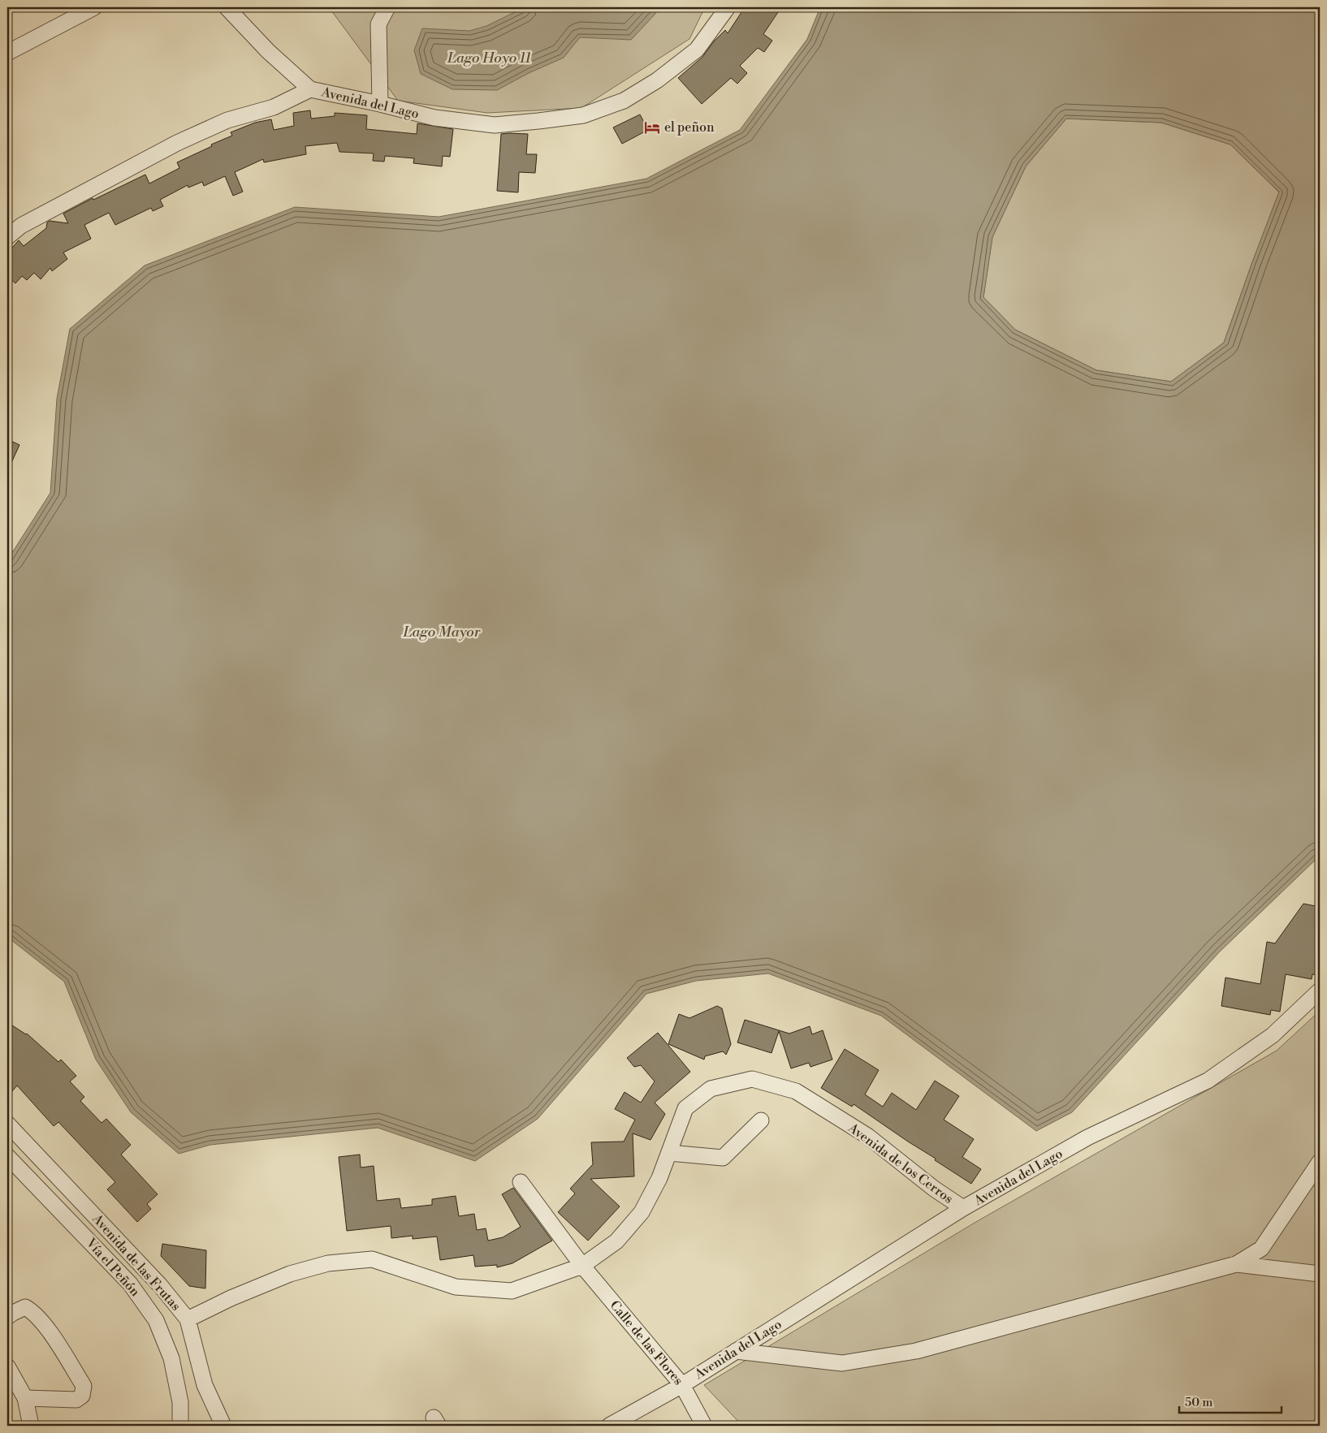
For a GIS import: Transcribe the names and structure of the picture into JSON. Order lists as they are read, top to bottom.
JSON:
{
  "streets": {
    "street": [
      "Avenida del Lago",
      "Avenida de los Cerros",
      "Avenida de las Frutas",
      "Vía el Peñón",
      "Calle de las Flores"
    ]
  },
  "crossings": [
    ["Avenida del Lago", "Avenida de los Cerros"],
    ["Avenida del Lago", "Calle de las Flores"],
    ["Avenida de los Cerros", "Avenida de las Frutas"],
    ["Avenida de los Cerros", "Calle de las Flores"]
  ],
  "water": ["Lago Hoyo 11", "Lago Mayor"],
  "places": {
    "hotel": ["el peñon"]
  },
  "scale_bar": "50 m"
}
